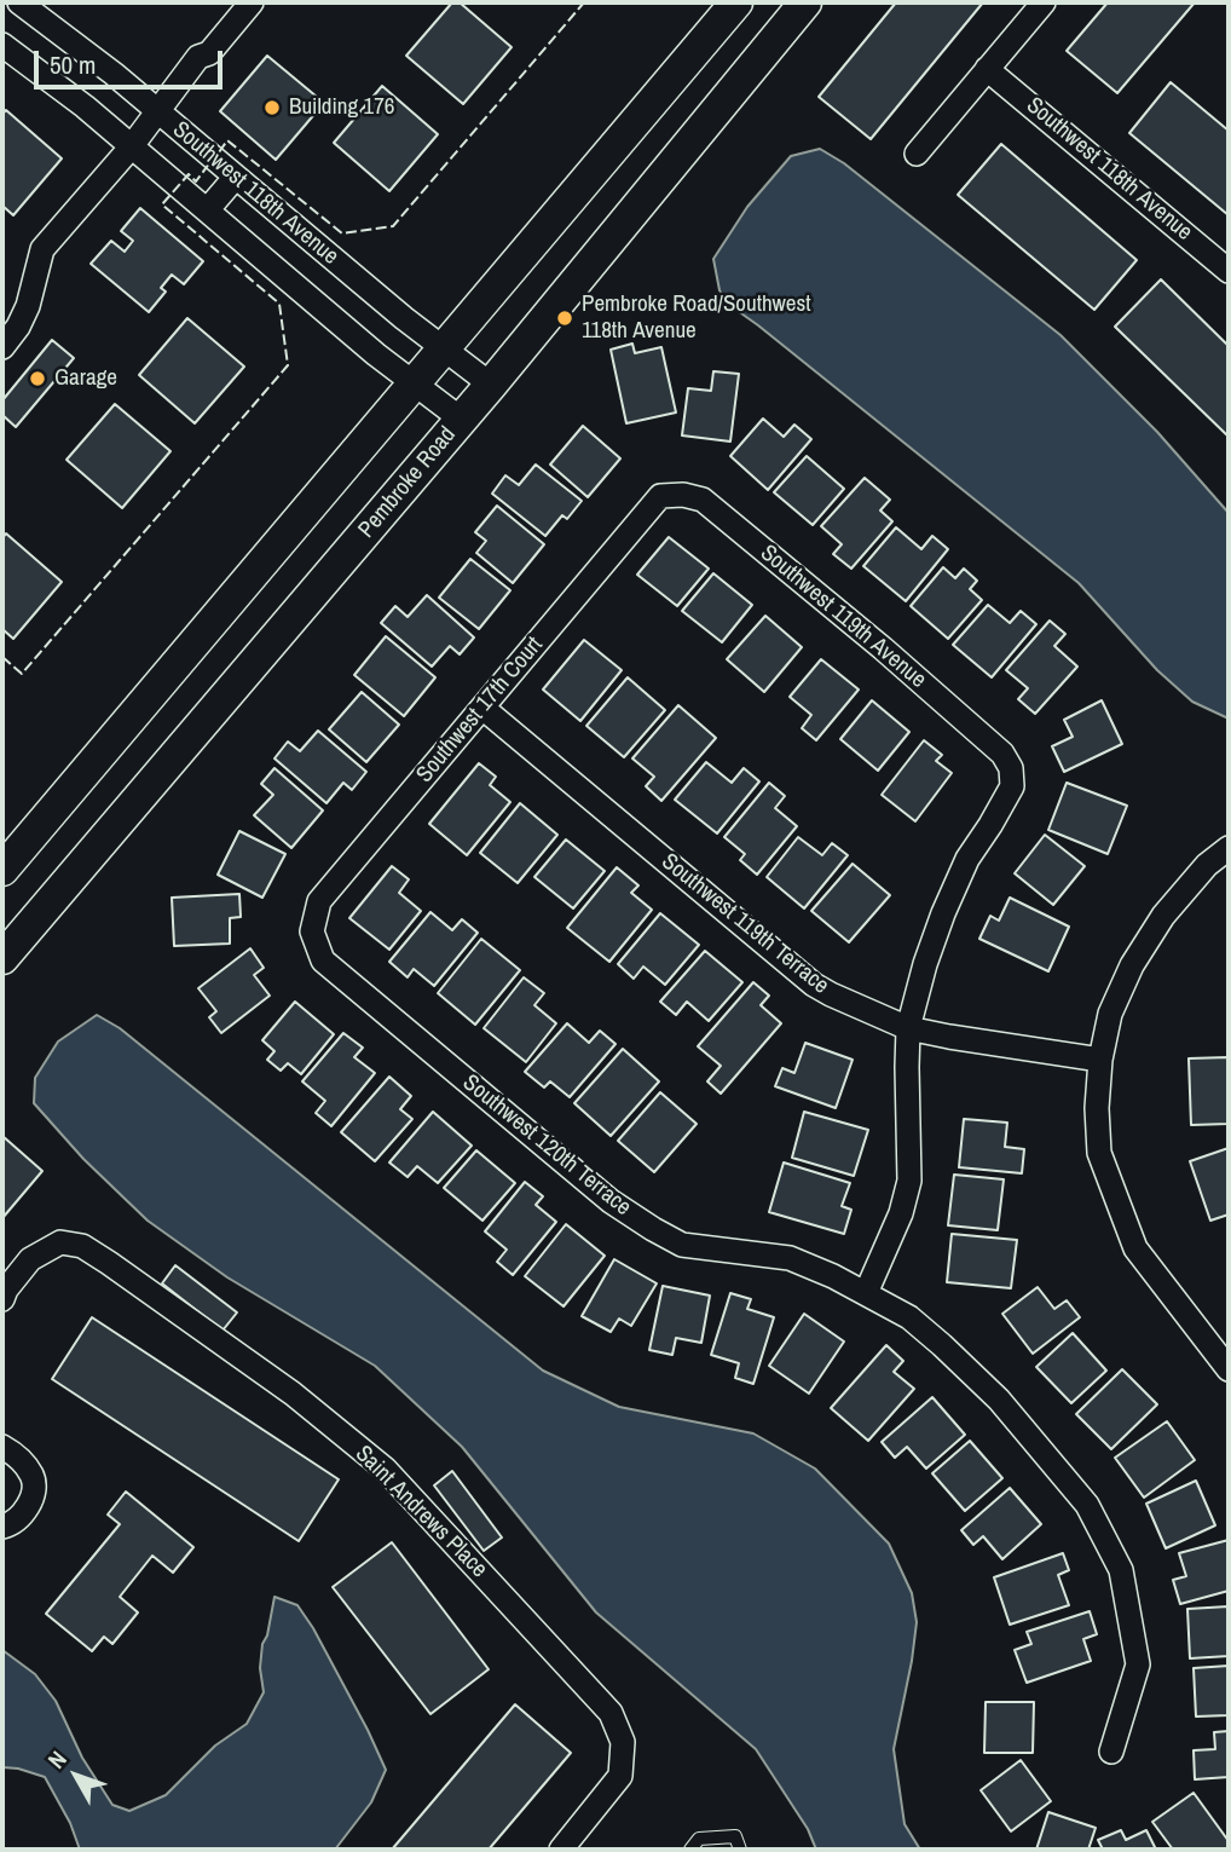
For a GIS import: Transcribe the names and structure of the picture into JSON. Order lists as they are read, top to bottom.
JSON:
{
  "streets": {
    "main road": ["Pembroke Road"],
    "street": [
      "Southwest 118th Avenue",
      "Southwest 119th Avenue",
      "Southwest 17th Court",
      "Southwest 119th Terrace",
      "Southwest 120th Terrace",
      "Saint Andrews Place"
    ]
  },
  "crossings": [
    ["Southwest 118th Avenue", "Pembroke Road"],
    ["Southwest 119th Avenue", "Southwest 17th Court"],
    ["Southwest 119th Avenue", "Southwest 119th Terrace"],
    ["Southwest 17th Court", "Southwest 119th Terrace"],
    ["Southwest 17th Court", "Southwest 120th Terrace"]
  ],
  "places": ["Building 176", "Pembroke Road/Southwest 118th Avenue", "Garage"],
  "scale_bar": "50 m",
  "north": "top left"
}
